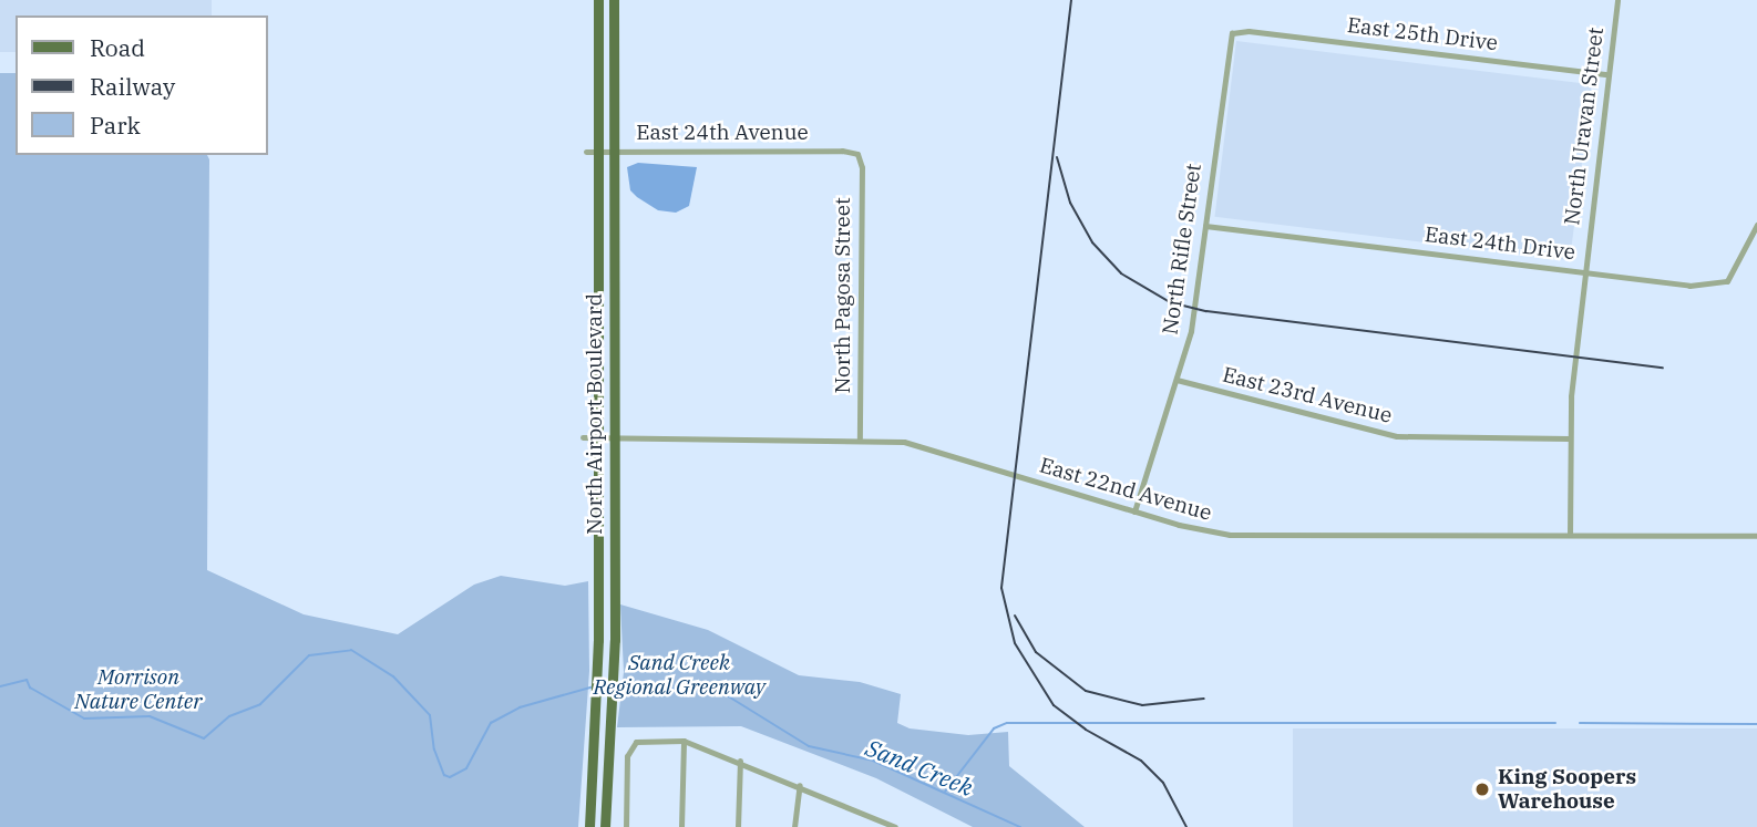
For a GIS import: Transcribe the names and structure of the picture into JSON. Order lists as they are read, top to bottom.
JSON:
{
  "streets": {
    "main road": ["North Airport Boulevard"],
    "street": [
      "East 25th Drive",
      "North Uravan Street",
      "East 24th Avenue",
      "East 24th Drive",
      "North Rifle Street",
      "North Pagosa Street",
      "East 23rd Avenue",
      "East 22nd Avenue"
    ]
  },
  "crossings": [
    ["East 25th Drive", "North Uravan Street"],
    ["East 25th Drive", "North Rifle Street"],
    ["North Uravan Street", "East 24th Drive"],
    ["North Uravan Street", "East 23rd Avenue"],
    ["North Uravan Street", "East 22nd Avenue"],
    ["East 24th Avenue", "North Pagosa Street"],
    ["East 24th Avenue", "North Airport Boulevard"],
    ["East 24th Drive", "North Rifle Street"],
    ["North Rifle Street", "East 23rd Avenue"],
    ["North Rifle Street", "East 22nd Avenue"],
    ["North Pagosa Street", "East 22nd Avenue"],
    ["North Airport Boulevard", "East 22nd Avenue"]
  ],
  "water": ["Sand Creek"],
  "parks": ["Sand Creek Regional Greenway", "Morrison Nature Center"],
  "places": ["King Soopers Warehouse"],
  "legend": ["Road", "Railway", "Park"]
}
